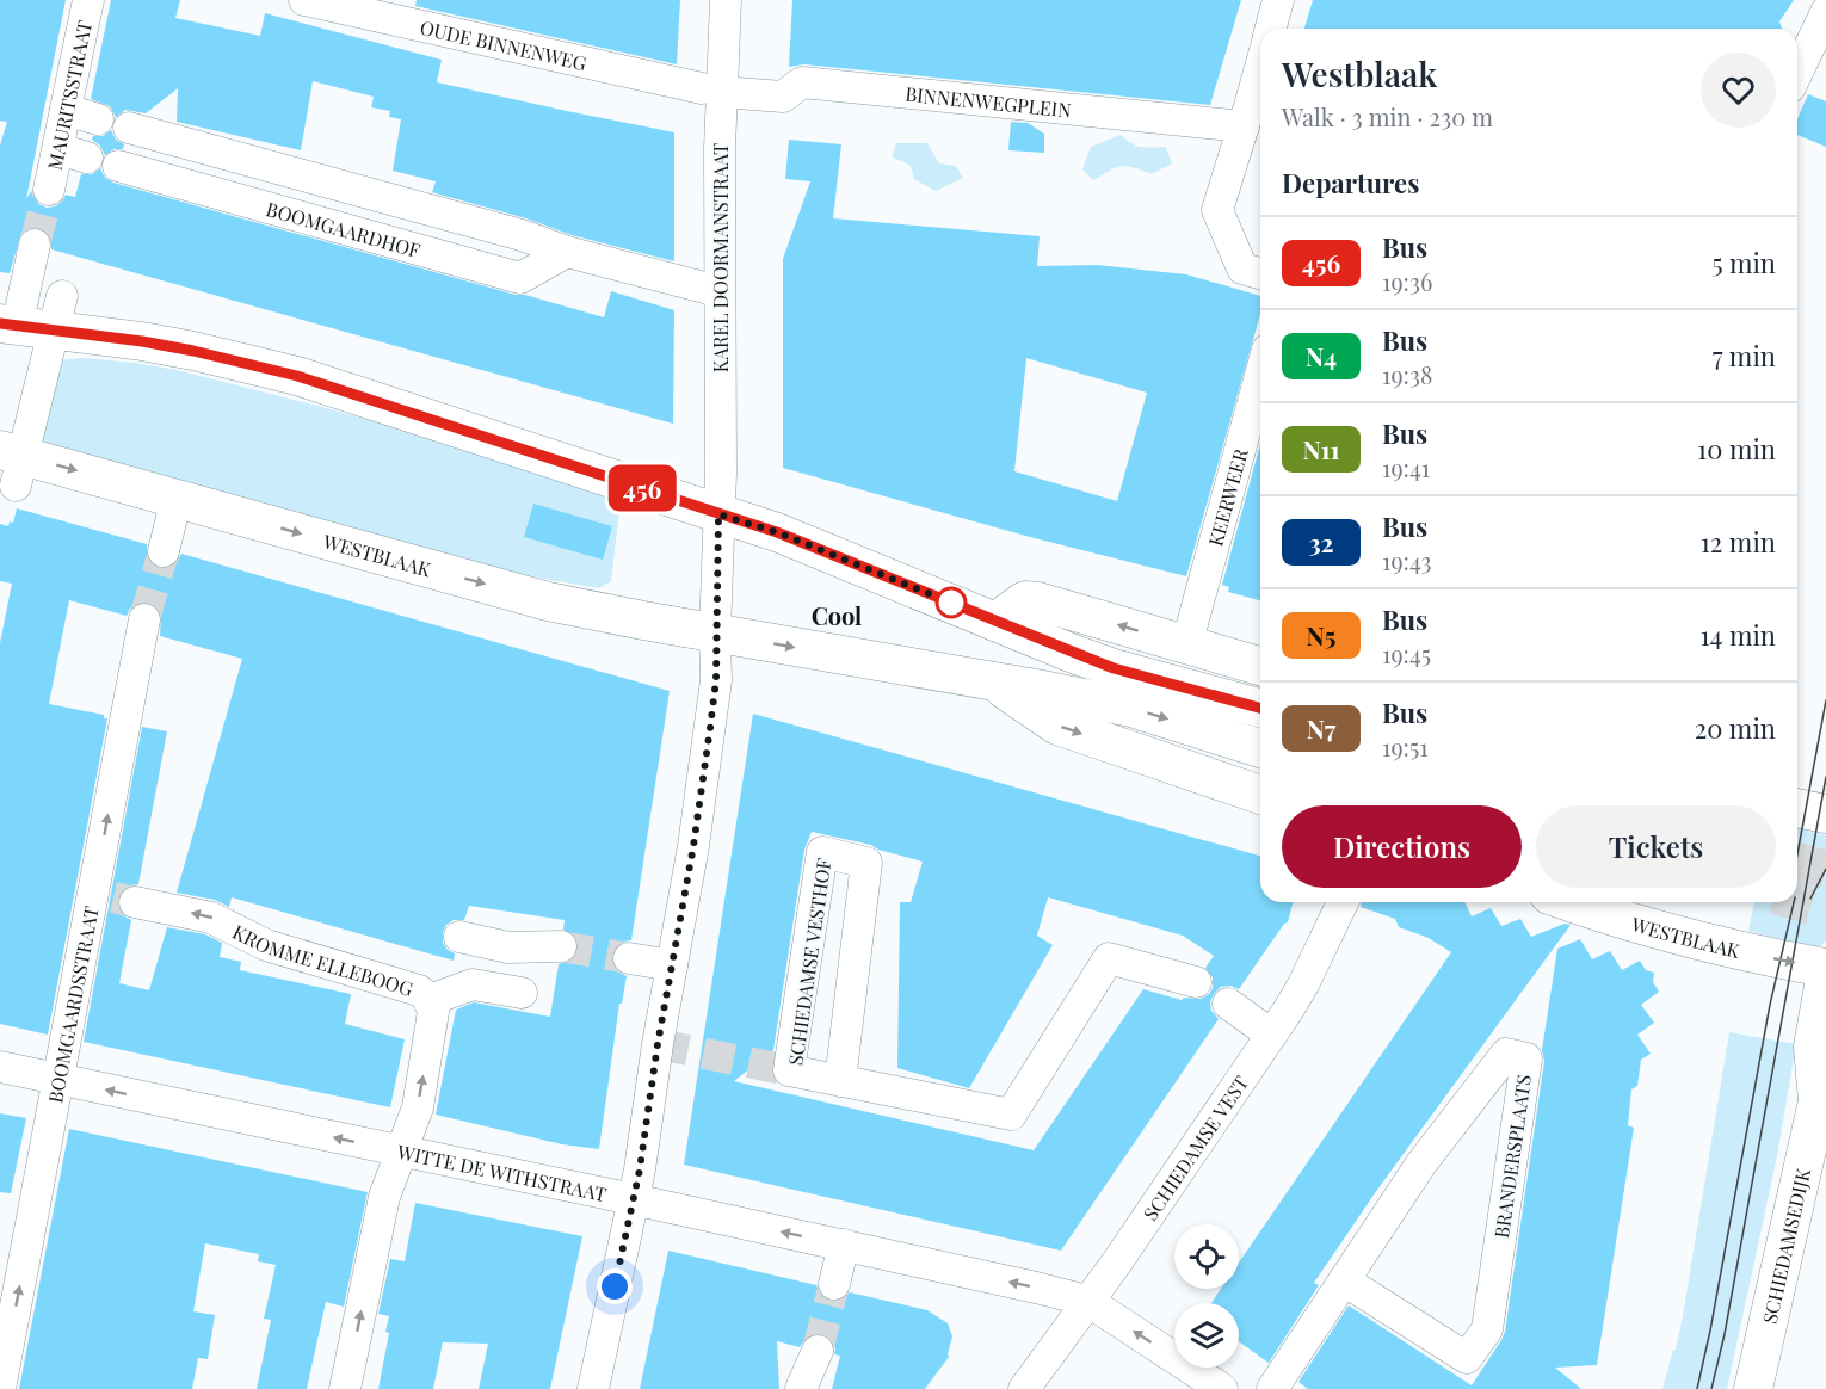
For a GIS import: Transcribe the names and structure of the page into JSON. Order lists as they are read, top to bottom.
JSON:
{
  "streets": {
    "main road": ["WESTBLAAK", "SCHIEDAMSEDIJK"],
    "street": [
      "OUDE BINNENWEG",
      "MAURITSSTRAAT",
      "BINNENWEGPLEIN",
      "BOOMGAARDHOF",
      "KAREL DOORMANSTRAAT",
      "KEERWEER",
      "KROMME ELLEBOOG",
      "SCHIEDAMSE VESTHOF",
      "BOOMGAARDSSTRAAT",
      "SCHIEDAMSE VEST",
      "BRANDERSPLAATS",
      "WITTE DE WITHSTRAAT"
    ]
  },
  "crossings": [
    ["BOOMGAARDHOF", "KAREL DOORMANSTRAAT"],
    ["KAREL DOORMANSTRAAT", "WESTBLAAK"],
    ["KAREL DOORMANSTRAAT", "WITTE DE WITHSTRAAT"],
    ["WESTBLAAK", "SCHIEDAMSEDIJK"],
    ["KROMME ELLEBOOG", "BOOMGAARDSSTRAAT"],
    ["KROMME ELLEBOOG", "WITTE DE WITHSTRAAT"],
    ["BOOMGAARDSSTRAAT", "WITTE DE WITHSTRAAT"],
    ["SCHIEDAMSE VEST", "WITTE DE WITHSTRAAT"]
  ],
  "one_way": ["WESTBLAAK", "BOOMGAARDSSTRAAT", "WITTE DE WITHSTRAAT"],
  "districts": ["Cool"],
  "lines": ["bus line 456"],
  "page": {
    "on_map": "456",
    "heading": [
      ["Westblaak", "Walk · 3 min · 230 m"],
      "Departures"
    ],
    "list": [
      {
        "mark": "456",
        "name": "Bus",
        "note": "19:36",
        "value": "5 min"
      },
      {
        "mark": "N4",
        "name": "Bus",
        "note": "19:38",
        "value": "7 min"
      },
      {
        "mark": "N11",
        "name": "Bus",
        "note": "19:41",
        "value": "10 min"
      },
      {
        "mark": "32",
        "name": "Bus",
        "note": "19:43",
        "value": "12 min"
      },
      {
        "mark": "N5",
        "name": "Bus",
        "note": "19:45",
        "value": "14 min"
      },
      {
        "mark": "N7",
        "name": "Bus",
        "note": "19:51",
        "value": "20 min"
      }
    ],
    "buttons": ["Directions", "Tickets"]
  }
}
